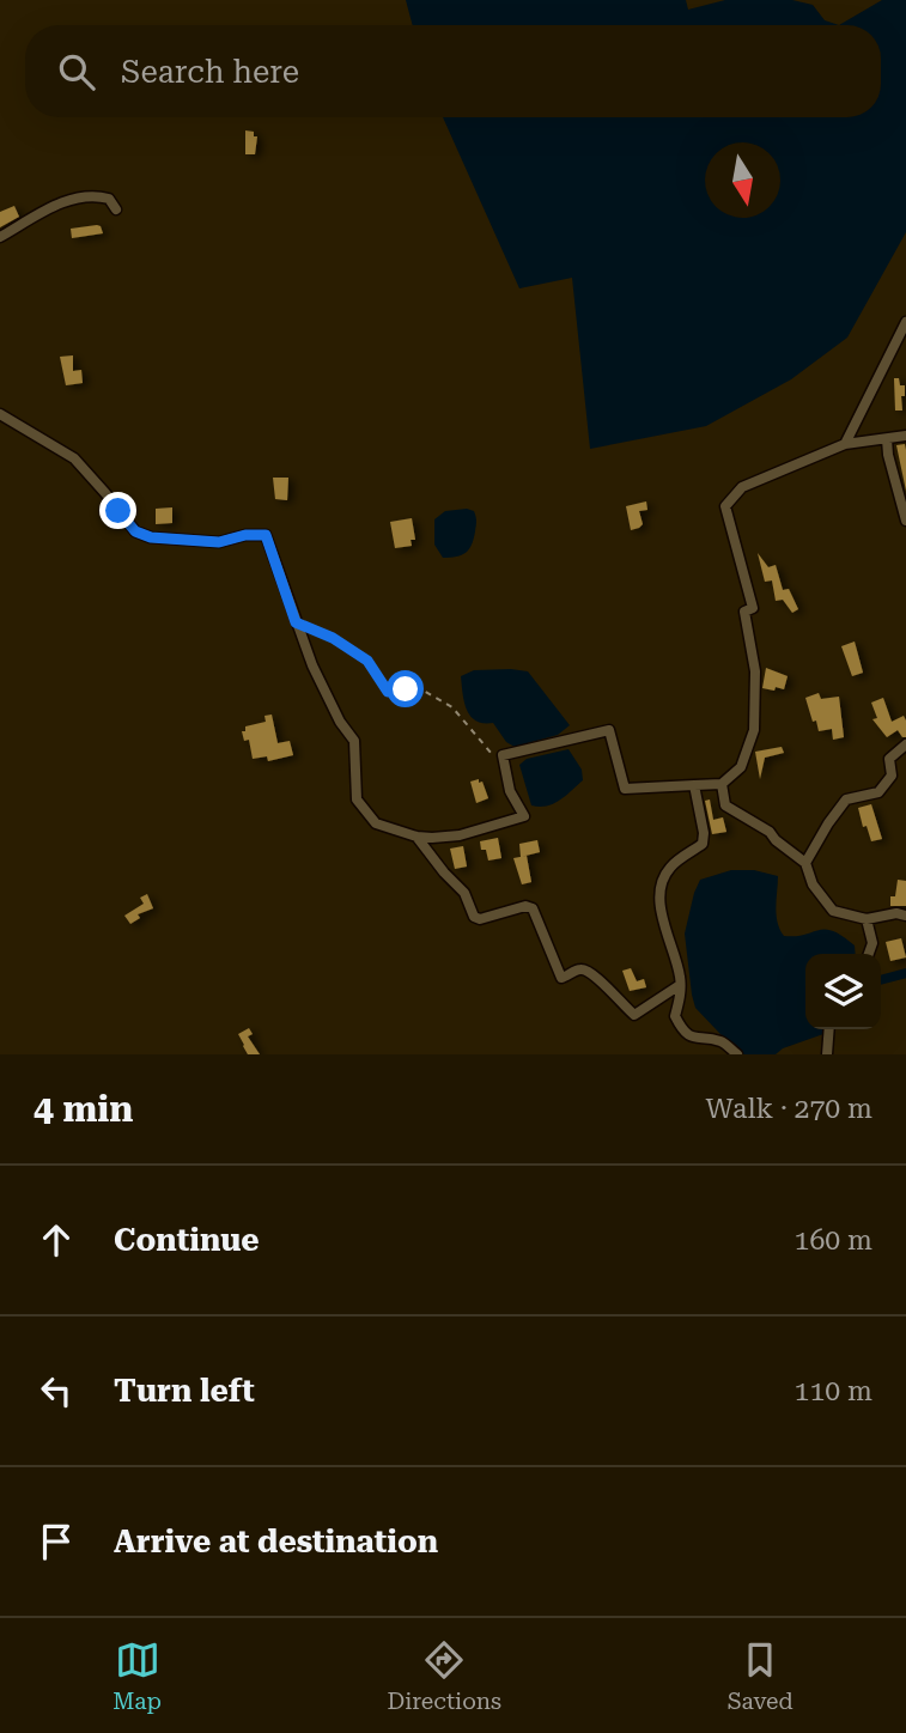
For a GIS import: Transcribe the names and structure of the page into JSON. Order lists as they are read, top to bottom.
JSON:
{
  "north": "bottom",
  "page": {
    "search": "Search here",
    "heading": ["4 min", "Walk · 270 m"],
    "list": [
      ["Continue", "160 m"],
      ["Turn left", "110 m"],
      "Arrive at destination"
    ],
    "nav": ["Map", "Directions", "Saved"]
  }
}
